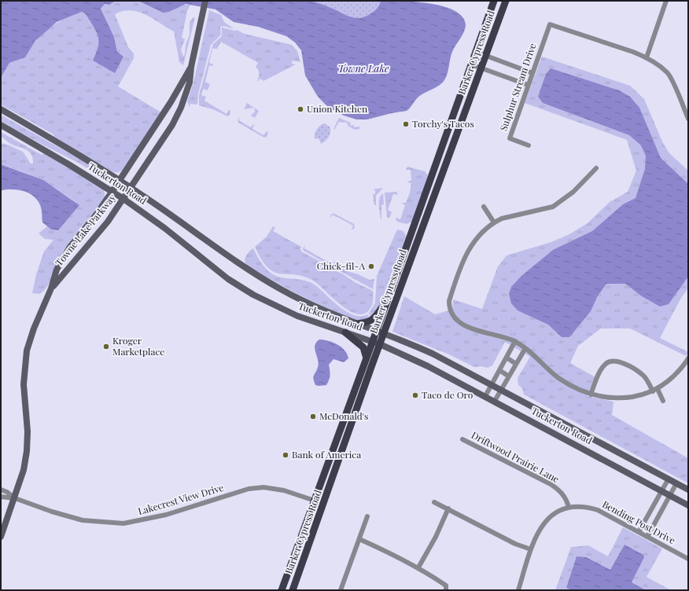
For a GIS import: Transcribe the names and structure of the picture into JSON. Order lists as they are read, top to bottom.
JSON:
{
  "streets": {
    "main road": ["Barker Cypress Road", "Tuckerton Road", "Towne Lake Parkway"],
    "street": [
      "Sulphur Stream Drive",
      "Driftwood Prairie Lane",
      "Lakecrest View Drive",
      "Bending Post Drive"
    ]
  },
  "crossings": [
    ["Barker Cypress Road", "Tuckerton Road"],
    ["Barker Cypress Road", "Lakecrest View Drive"],
    ["Tuckerton Road", "Towne Lake Parkway"],
    ["Towne Lake Parkway", "Lakecrest View Drive"],
    ["Driftwood Prairie Lane", "Bending Post Drive"]
  ],
  "water": ["Towne Lake"],
  "places": [
    "Union Kitchen",
    "Torchy's Tacos",
    "Chick-fil-A",
    "Kroger Marketplace",
    "Taco de Oro",
    "McDonald's",
    "Bank of America"
  ]
}
